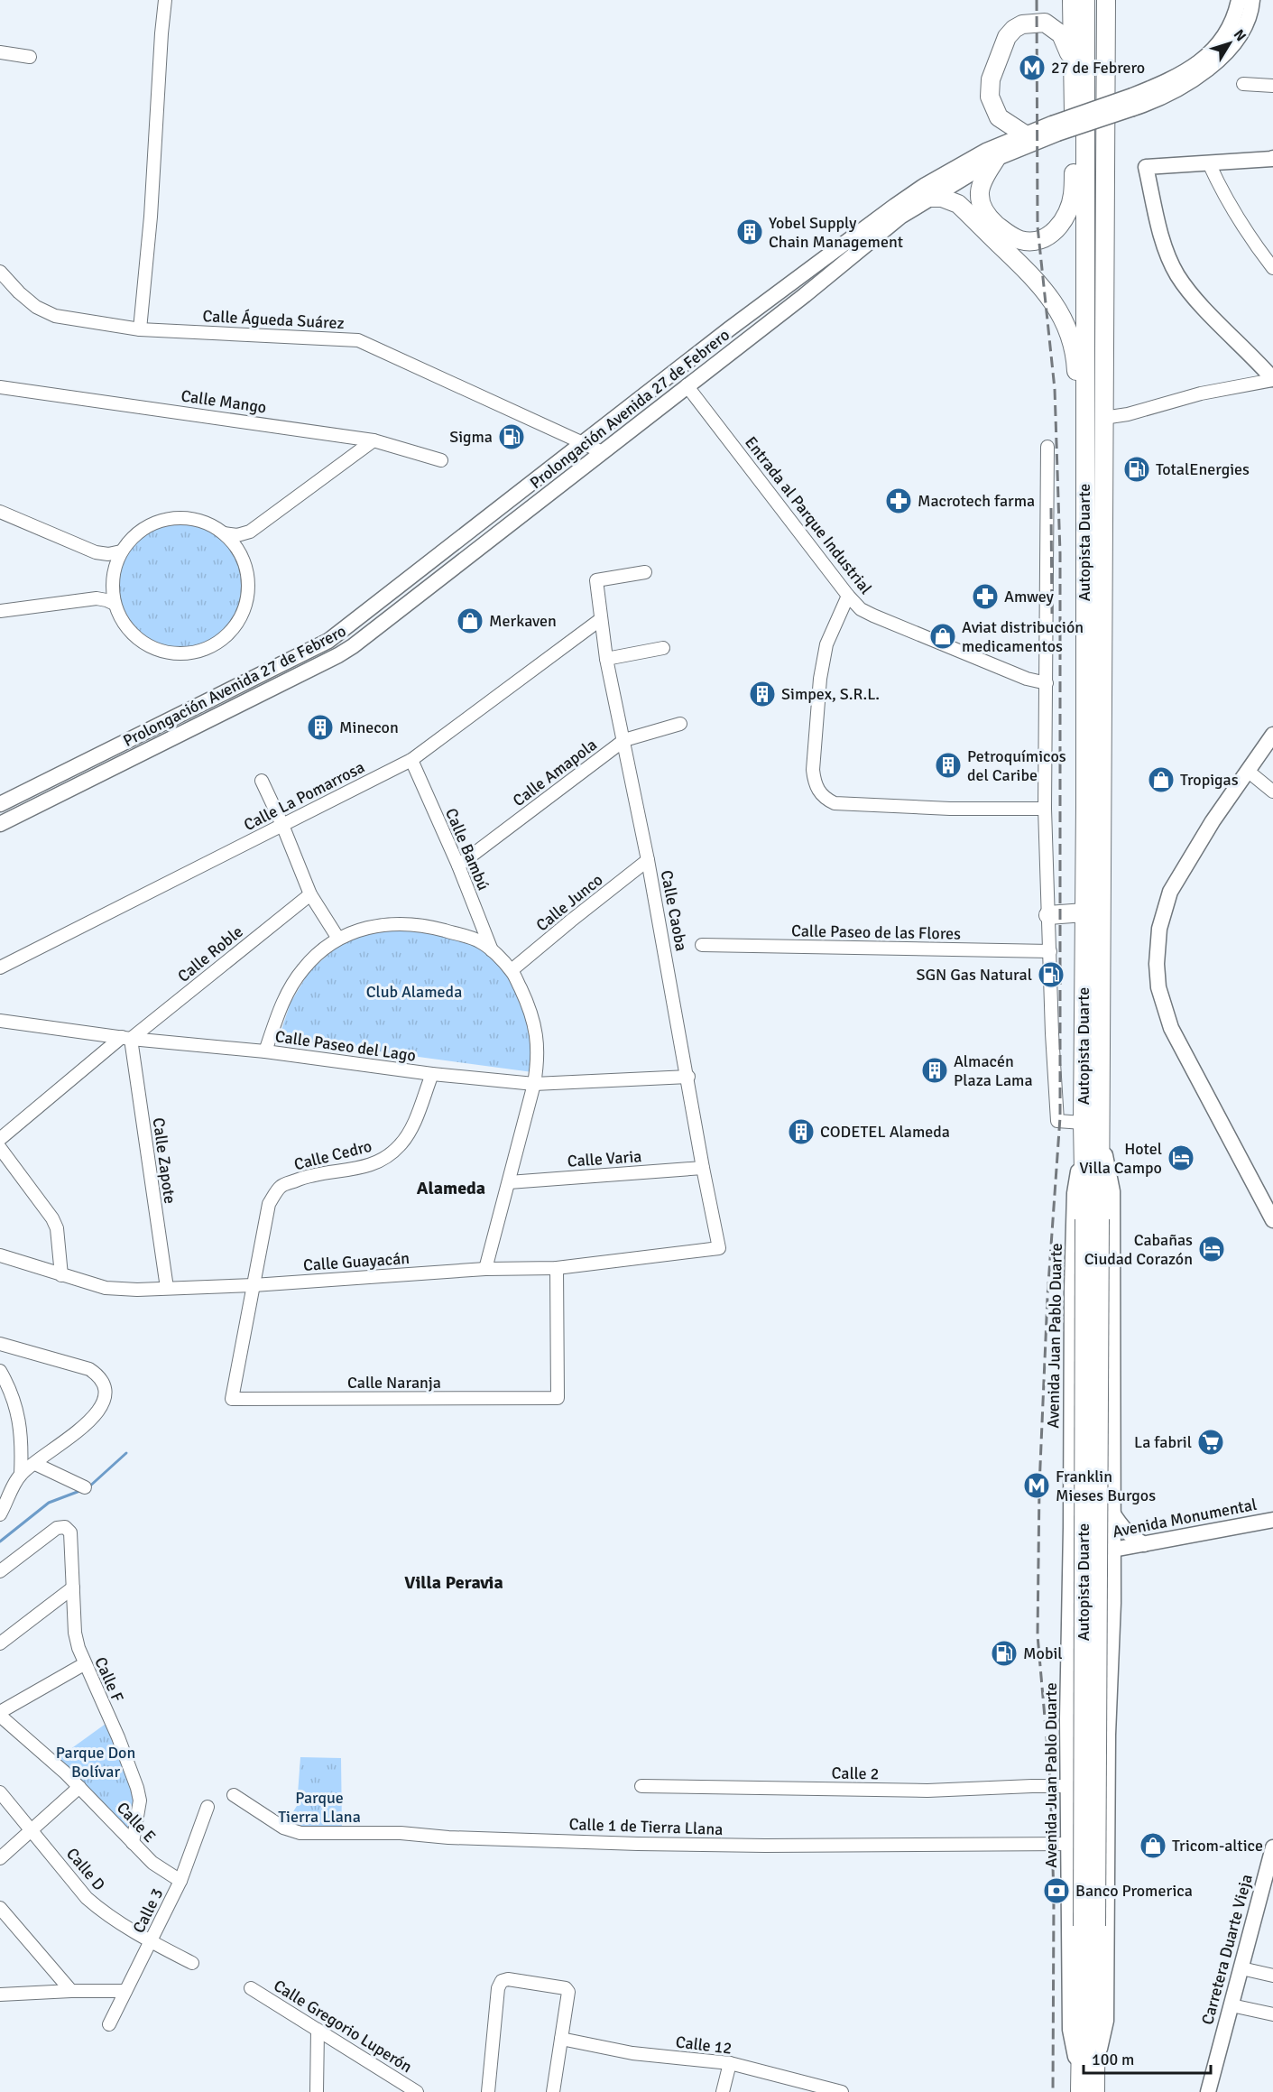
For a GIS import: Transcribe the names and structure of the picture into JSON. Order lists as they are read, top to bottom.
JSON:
{
  "streets": {
    "highway": ["Autopista Duarte"],
    "main road": [
      "Prolongación Avenida 27 de Febrero",
      "Avenida Juan Pablo Duarte",
      "Avenida Monumental",
      "Carretera Duarte Vieja"
    ],
    "street": [
      "Calle Águeda Suárez",
      "Calle Mango",
      "Entrada al Parque Industrial",
      "Calle Amapola",
      "Calle La Pomarrosa",
      "Calle Bambú",
      "Calle Junco",
      "Calle Caoba",
      "Calle Paseo de las Flores",
      "Calle Roble",
      "Calle Paseo del Lago",
      "Calle Cedro",
      "Calle Varia",
      "Calle Zapote",
      "Calle Guayacán",
      "Calle Naranja",
      "Calle F",
      "Calle 2",
      "Calle E",
      "Calle 1 de Tierra Llana",
      "Calle D",
      "Calle 3",
      "Calle Gregorio Luperón",
      "Calle 12"
    ]
  },
  "crossings": [
    ["Calle Águeda Suárez", "Prolongación Avenida 27 de Febrero"],
    ["Prolongación Avenida 27 de Febrero", "Entrada al Parque Industrial"],
    ["Autopista Duarte", "Avenida Juan Pablo Duarte"],
    ["Autopista Duarte", "Avenida Monumental"],
    ["Calle Amapola", "Calle Bambú"],
    ["Calle Amapola", "Calle Caoba"],
    ["Calle La Pomarrosa", "Calle Bambú"],
    ["Calle La Pomarrosa", "Calle Caoba"],
    ["Calle Junco", "Calle Caoba"],
    ["Calle Caoba", "Calle Paseo del Lago"],
    ["Calle Caoba", "Calle Varia"],
    ["Calle Caoba", "Calle Guayacán"],
    ["Calle Roble", "Calle Paseo del Lago"],
    ["Calle Roble", "Calle Zapote"],
    ["Calle Paseo del Lago", "Calle Cedro"],
    ["Calle Paseo del Lago", "Calle Zapote"],
    ["Calle Cedro", "Calle Guayacán"],
    ["Calle Cedro", "Calle Naranja"],
    ["Calle Zapote", "Calle Guayacán"],
    ["Calle Guayacán", "Calle Naranja"],
    ["Avenida Juan Pablo Duarte", "Avenida Monumental"],
    ["Avenida Juan Pablo Duarte", "Calle 2"],
    ["Avenida Juan Pablo Duarte", "Calle 1 de Tierra Llana"],
    ["Calle F", "Calle E"],
    ["Calle E", "Calle 3"],
    ["Calle D", "Calle 3"]
  ],
  "districts": ["Alameda", "Villa Peravia"],
  "parks": ["Club Alameda", "Parque Don Bolívar", "Parque Tierra Llana"],
  "places": {
    "metro station": ["27 de Febrero", "Franklin Mieses Burgos"],
    "building": [
      "Yobel Supply Chain Management",
      "Simpex, S.R.L.",
      "Minecon",
      "Petroquímicos del Caribe",
      "Almacén Plaza Lama",
      "CODETEL Alameda"
    ],
    "fuel station": [
      "Sigma",
      "TotalEnergies",
      "SGN Gas Natural",
      "Mobil"
    ],
    "pharmacy": ["Macrotech farma", "Amwey"],
    "shop": [
      "Merkaven",
      "Aviat distribución medicamentos",
      "Tropigas",
      "Tricom-altice"
    ],
    "hotel": ["Hotel Villa Campo", "Cabañas Ciudad Corazón"],
    "supermarket": ["La fabril"],
    "bank": ["Banco Promerica"]
  },
  "scale_bar": "100 m",
  "north": "top right"
}
